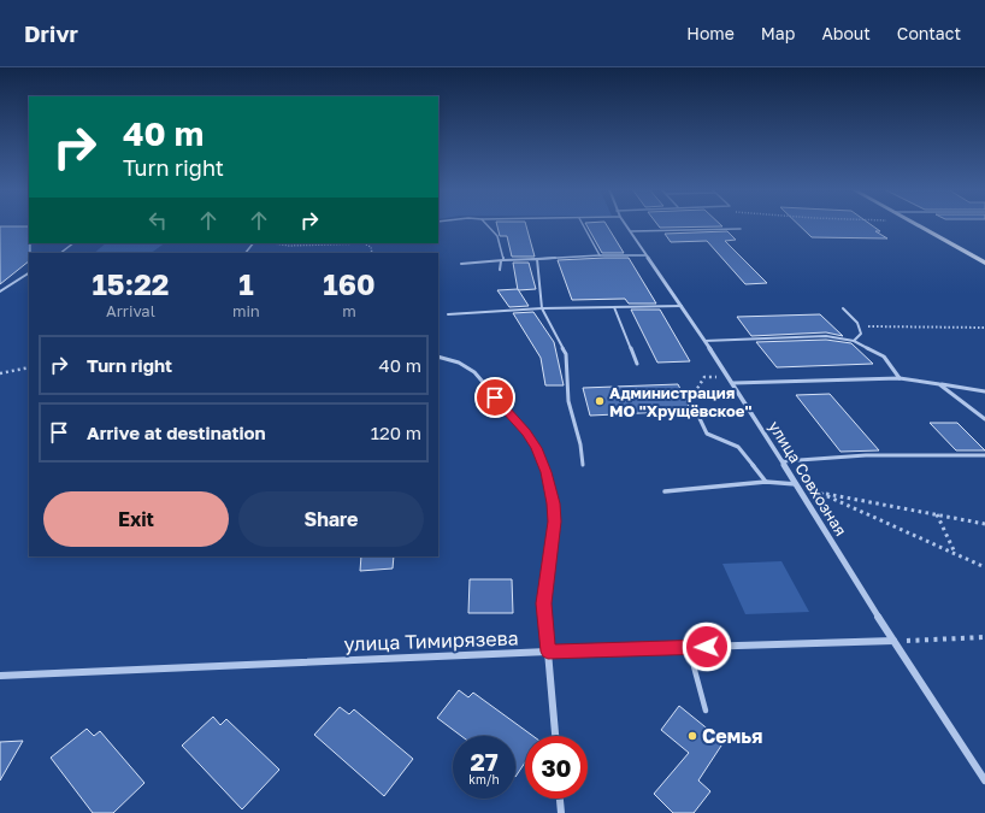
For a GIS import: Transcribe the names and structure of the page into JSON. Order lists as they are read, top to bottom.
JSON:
{
  "streets": {
    "street": ["улица Совхозная", "улица Тимирязева"]
  },
  "crossings": [
    ["улица Совхозная", "улица Тимирязева"]
  ],
  "places": ["Администрация МО \"Хрущёвское\"", "Семья"],
  "page": {
    "header": "Drivr",
    "nav": [
      "Home",
      "Map",
      "About",
      "Contact"
    ],
    "turn": ["40 m", "Turn right"],
    "eta": [
      "15:22",
      "Arrival",
      "1",
      "min",
      "160",
      "m"
    ],
    "list": [
      {
        "name": "Turn right",
        "value": "40 m"
      },
      {
        "name": "Arrive at destination",
        "value": "120 m"
      }
    ],
    "buttons": ["Exit", "Share"],
    "speed": "27 km/h",
    "limit": "30"
  }
}
